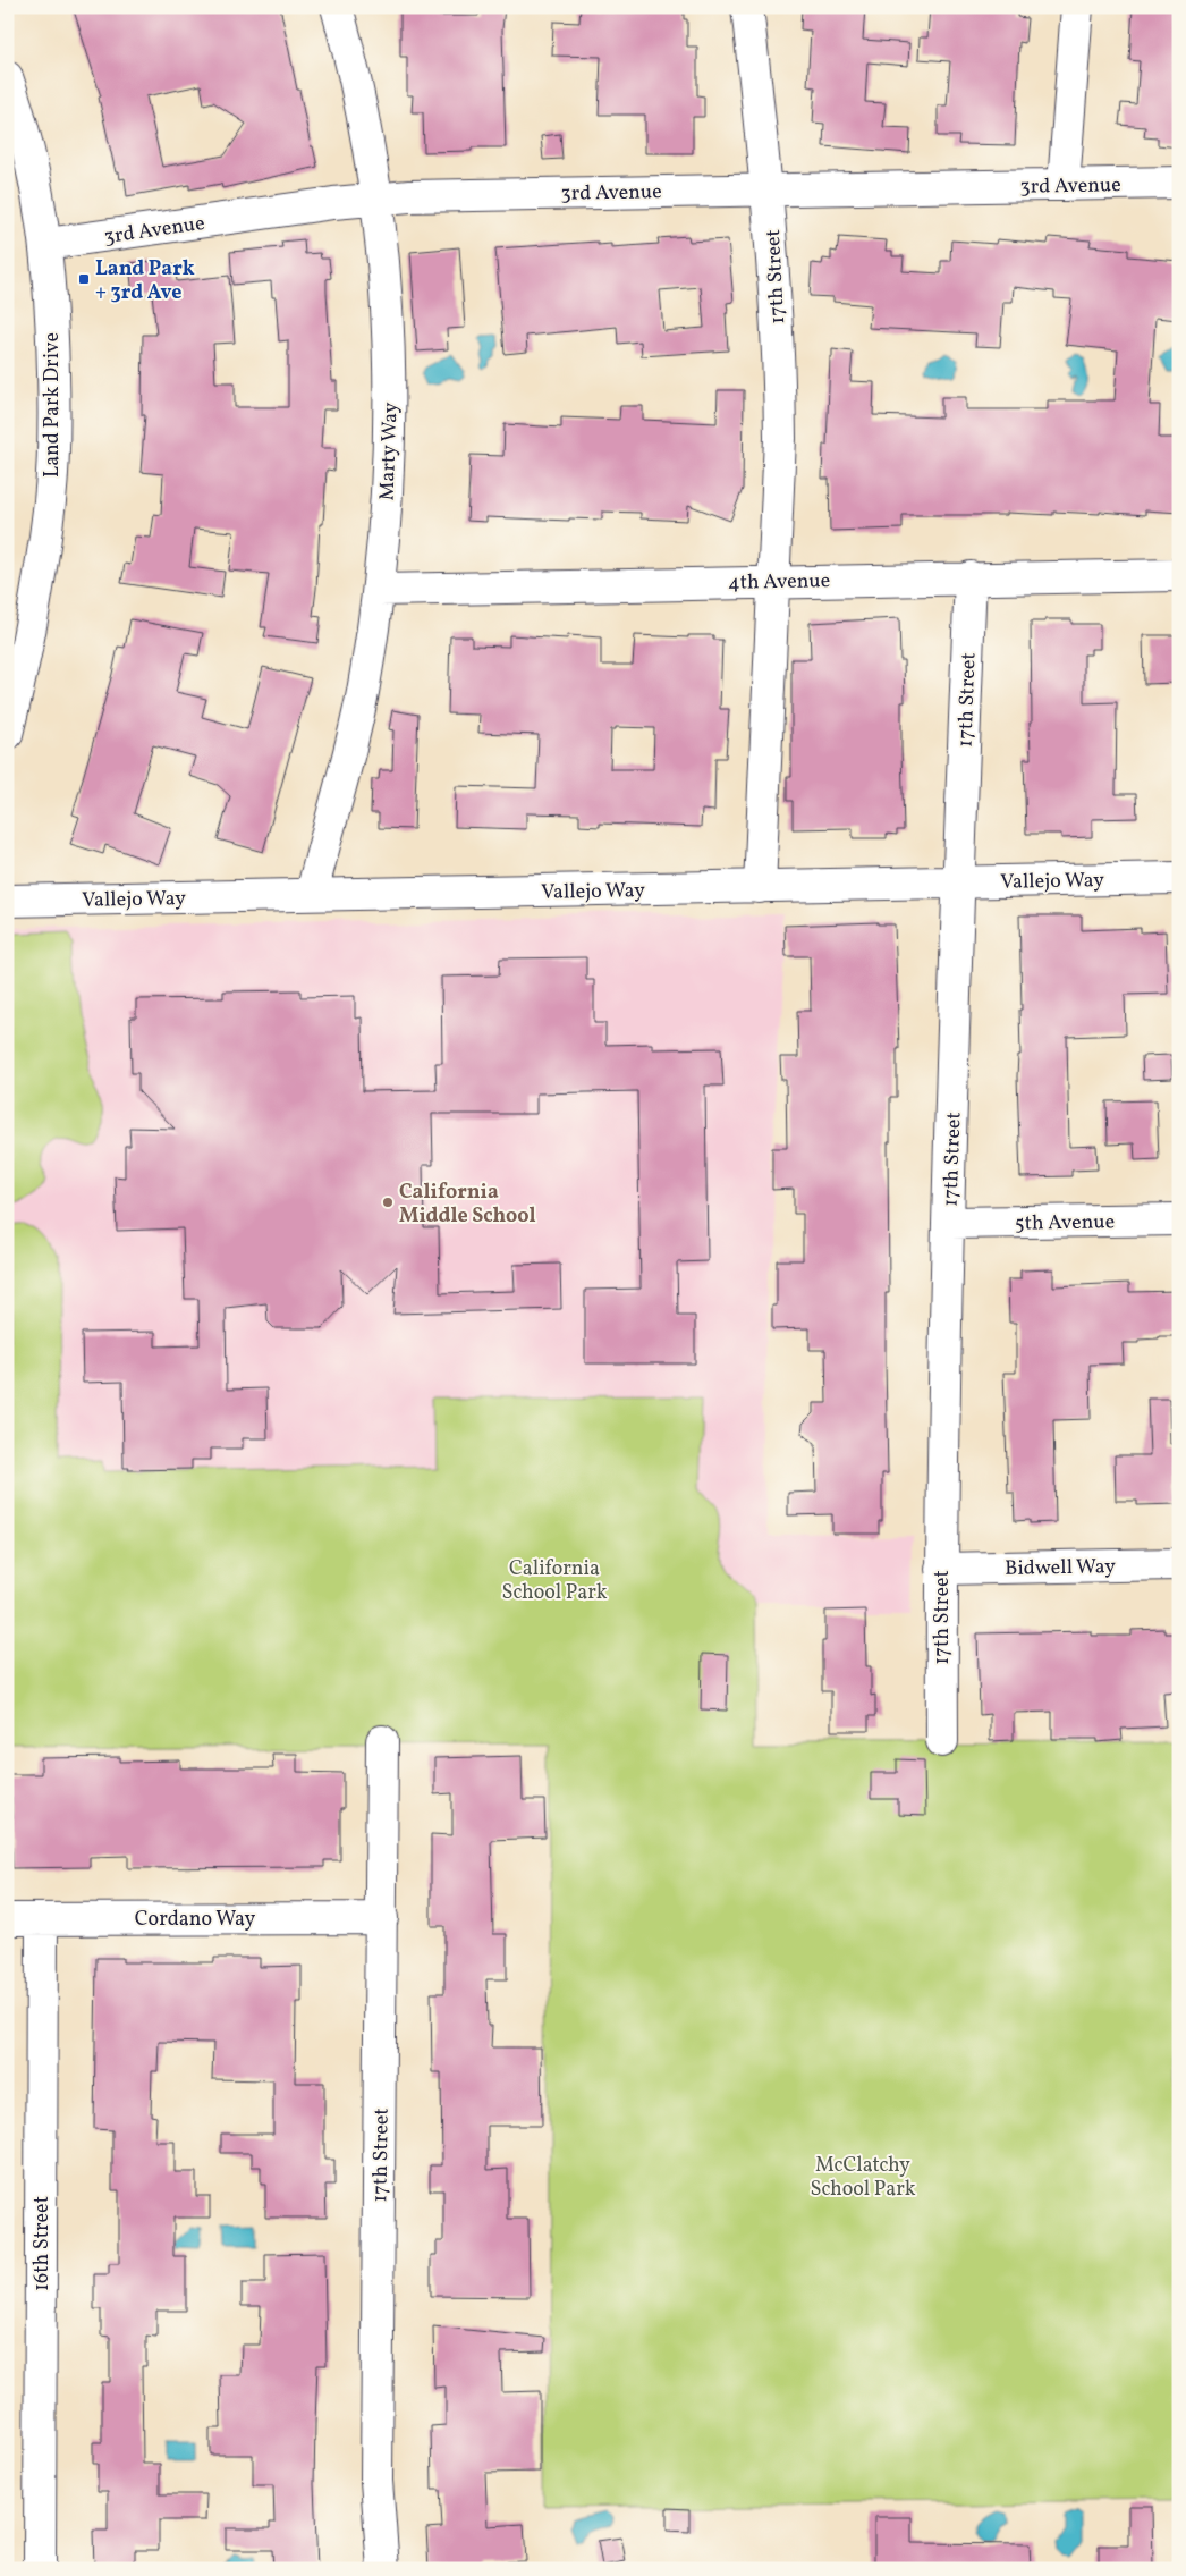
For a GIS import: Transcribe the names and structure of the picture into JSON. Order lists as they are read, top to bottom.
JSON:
{
  "streets": {
    "street": [
      "3rd Avenue",
      "17th Street",
      "Land Park Drive",
      "Marty Way",
      "4th Avenue",
      "Vallejo Way",
      "5th Avenue",
      "Bidwell Way",
      "Cordano Way",
      "16th Street"
    ]
  },
  "crossings": [
    ["3rd Avenue", "17th Street"],
    ["3rd Avenue", "Land Park Drive"],
    ["3rd Avenue", "Marty Way"],
    ["17th Street", "4th Avenue"],
    ["17th Street", "Vallejo Way"],
    ["17th Street", "5th Avenue"],
    ["17th Street", "Bidwell Way"],
    ["17th Street", "Cordano Way"],
    ["Marty Way", "4th Avenue"],
    ["Marty Way", "Vallejo Way"],
    ["Cordano Way", "16th Street"]
  ],
  "parks": ["California School Park", "McClatchy School Park"],
  "places": {
    "transit": ["Land Park + 3rd Ave"],
    "other": ["California Middle School"]
  }
}
